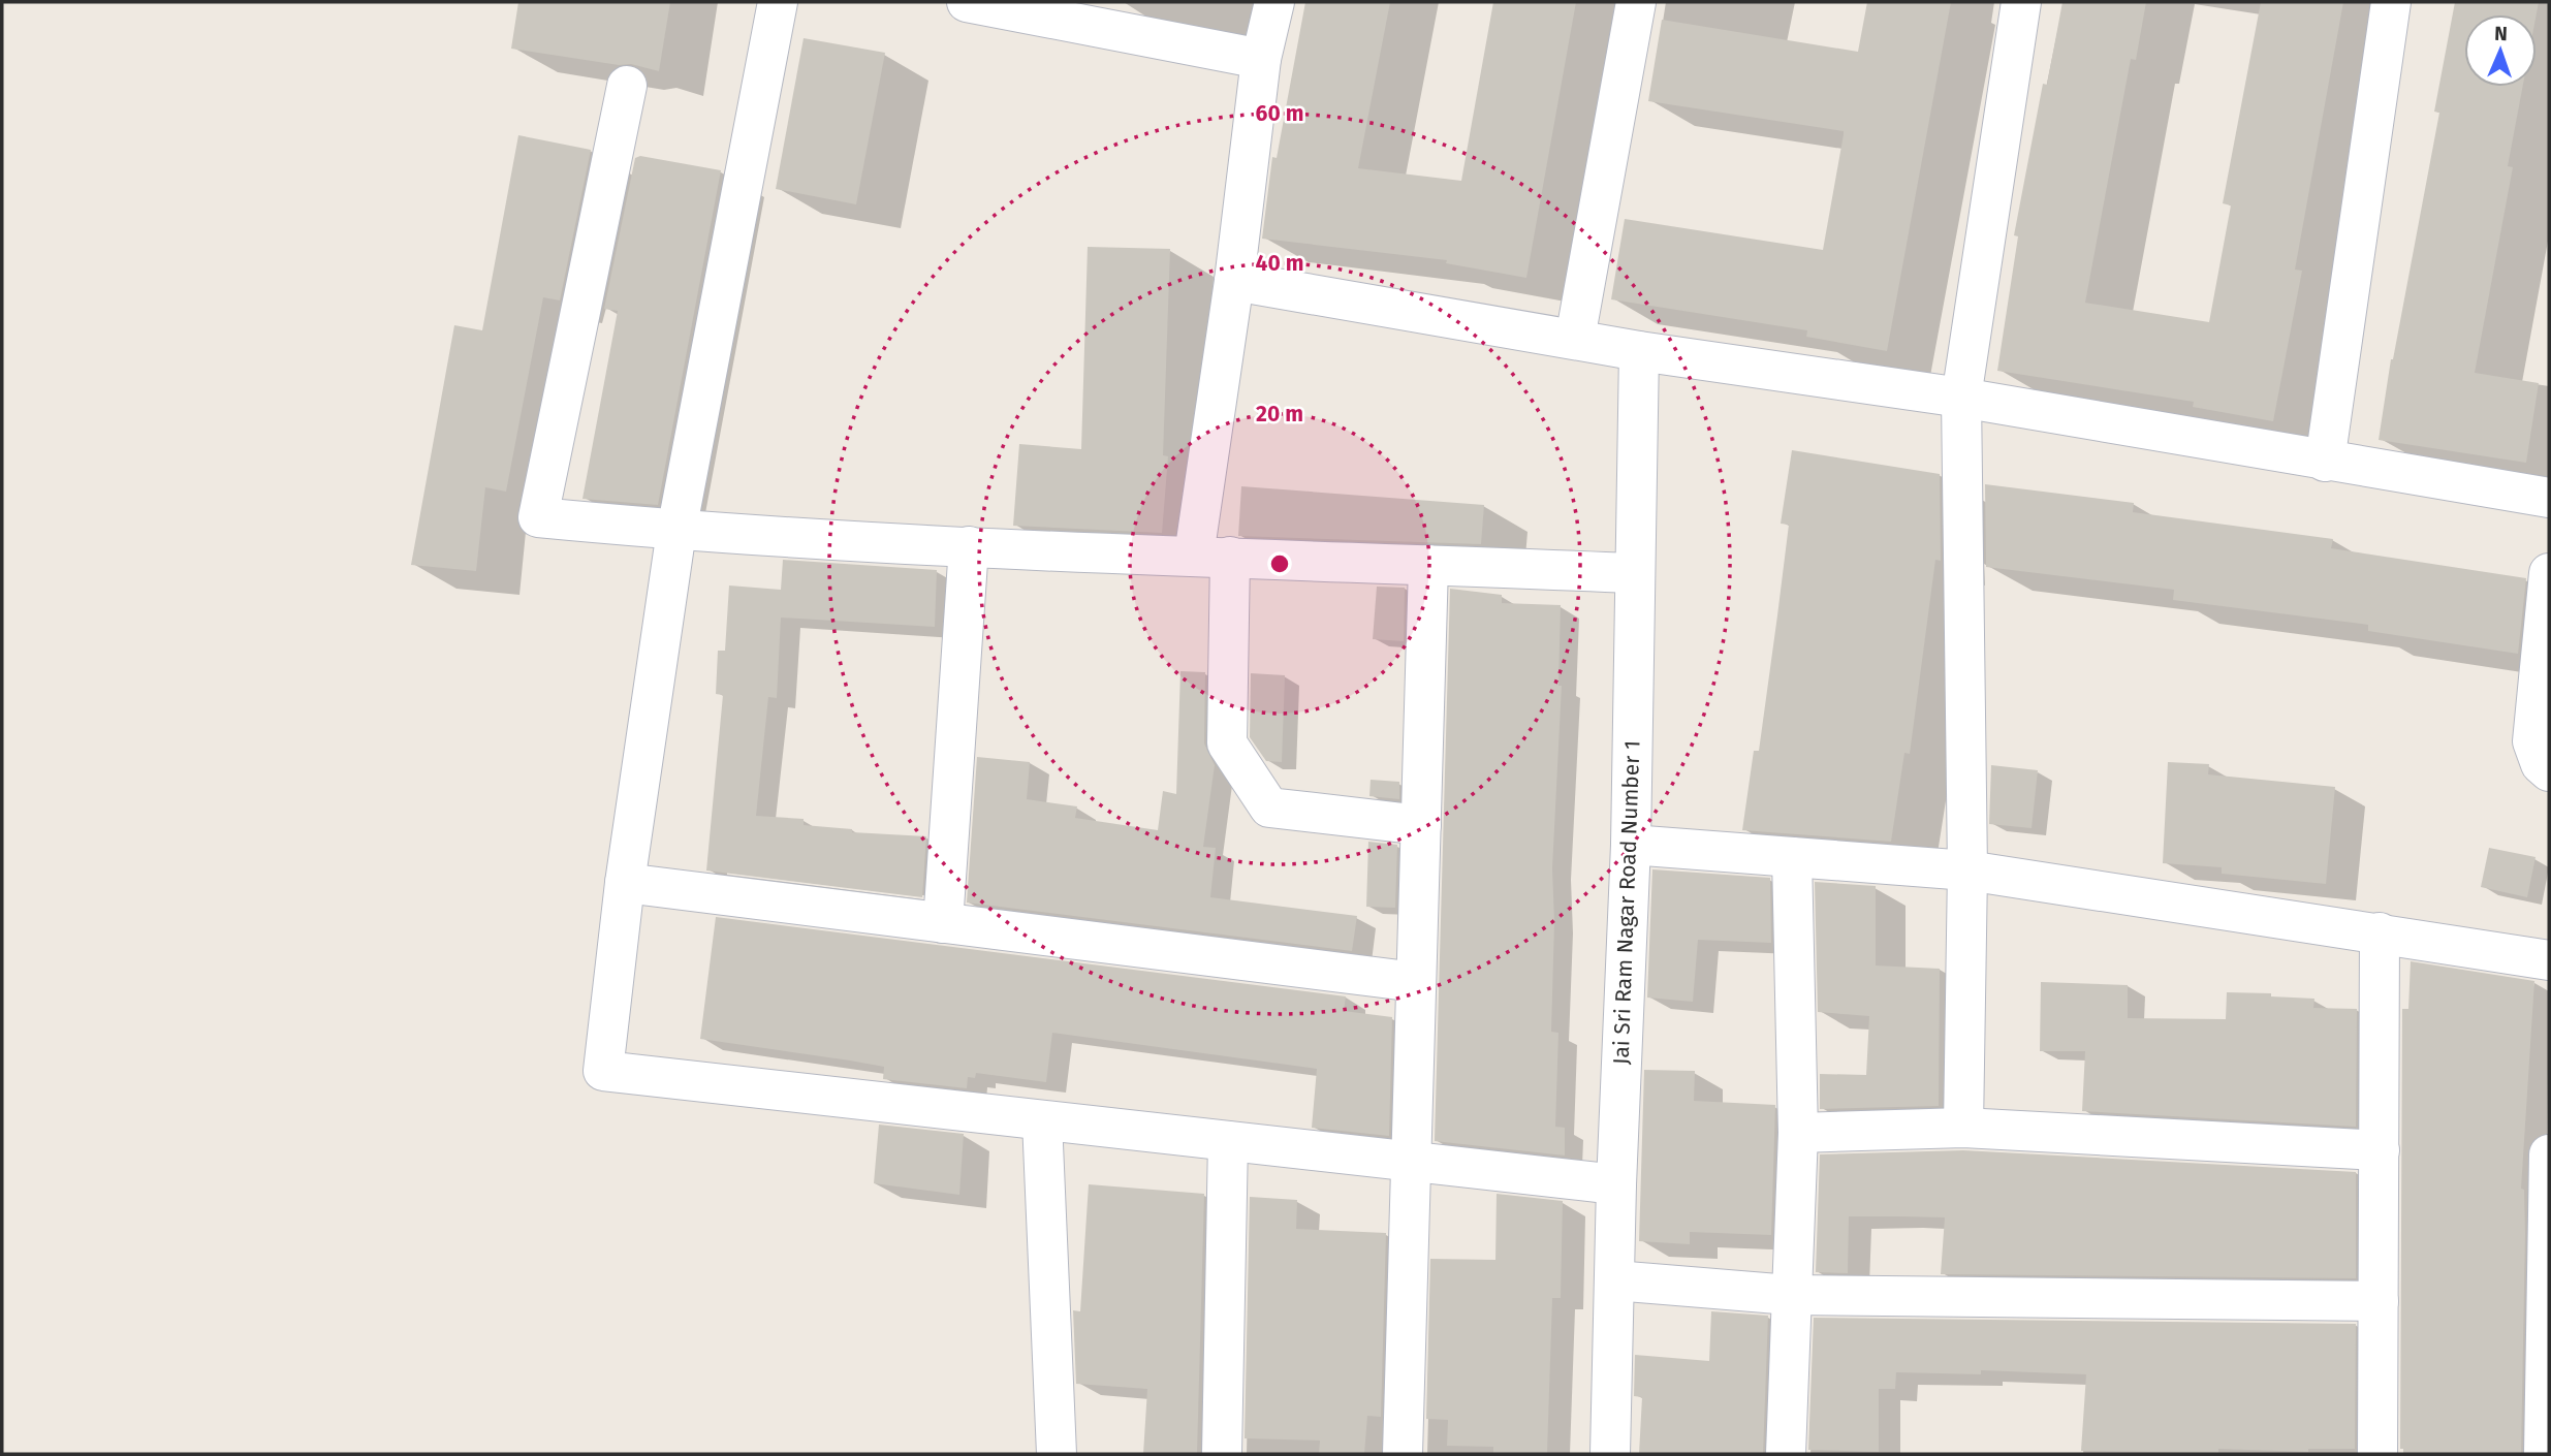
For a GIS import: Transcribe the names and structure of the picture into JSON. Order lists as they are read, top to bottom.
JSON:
{
  "streets": {
    "street": ["Jai Sri Ram Nagar Road Number 1"]
  },
  "north": "top",
  "rings": ["60 m", "40 m", "20 m"]
}
